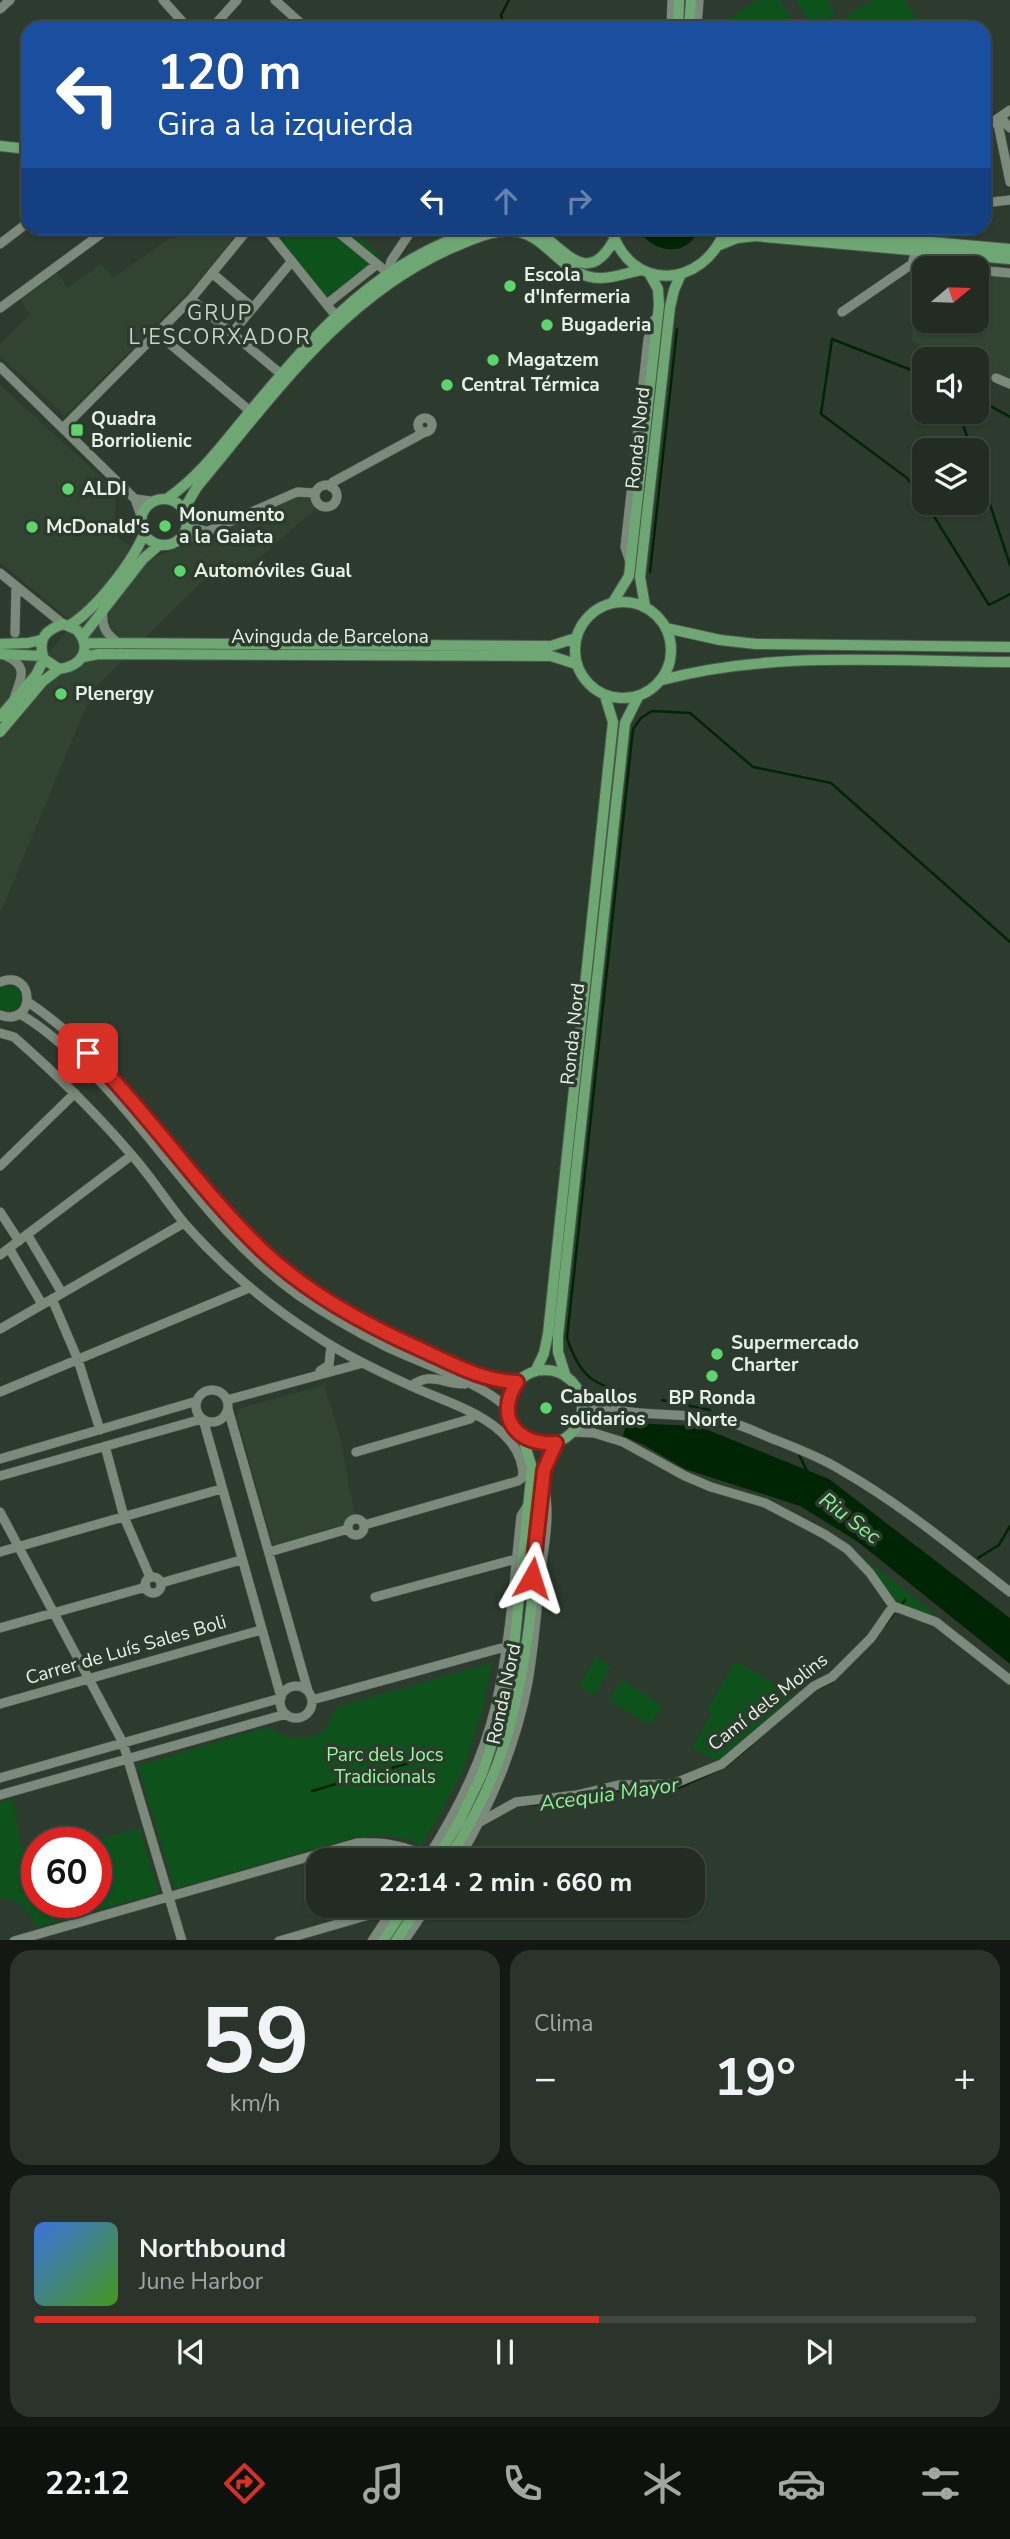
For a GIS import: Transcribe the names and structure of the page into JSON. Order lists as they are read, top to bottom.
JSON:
{
  "streets": {
    "main road": ["Ronda Nord", "Avinguda de Barcelona"],
    "street": ["Carrer de Luís Sales Boli", "Camí dels Molins"]
  },
  "crossings": [
    ["Ronda Nord", "Avinguda de Barcelona"],
    ["Ronda Nord", "Camí dels Molins"]
  ],
  "districts": ["GRUP L'ESCORXADOR"],
  "water": ["Riu Sec", "Acequia Mayor"],
  "parks": ["Parc dels Jocs Tradicionals"],
  "places": {
    "other": [
      "Escola d'Infermeria",
      "Bugaderia",
      "Magatzem",
      "Central Térmica",
      "ALDI",
      "Monumento a la Gaiata",
      "McDonald's",
      "Automóviles Gual",
      "Plenergy",
      "Supermercado Charter",
      "BP Ronda Norte",
      "Caballos solidarios"
    ],
    "transit": ["Quadra Borriolienic"]
  },
  "north": "right",
  "page": {
    "turn": ["120 m", "Gira a la izquierda"],
    "limit": "60",
    "trip": "22:14 · 2 min · 660 m",
    "tile": [
      ["59", "km/h"],
      "Clima"
    ],
    "heat": ["−", "19°", "+"],
    "song": ["Northbound", "June Harbor"],
    "tabs": "22:12"
  }
}
